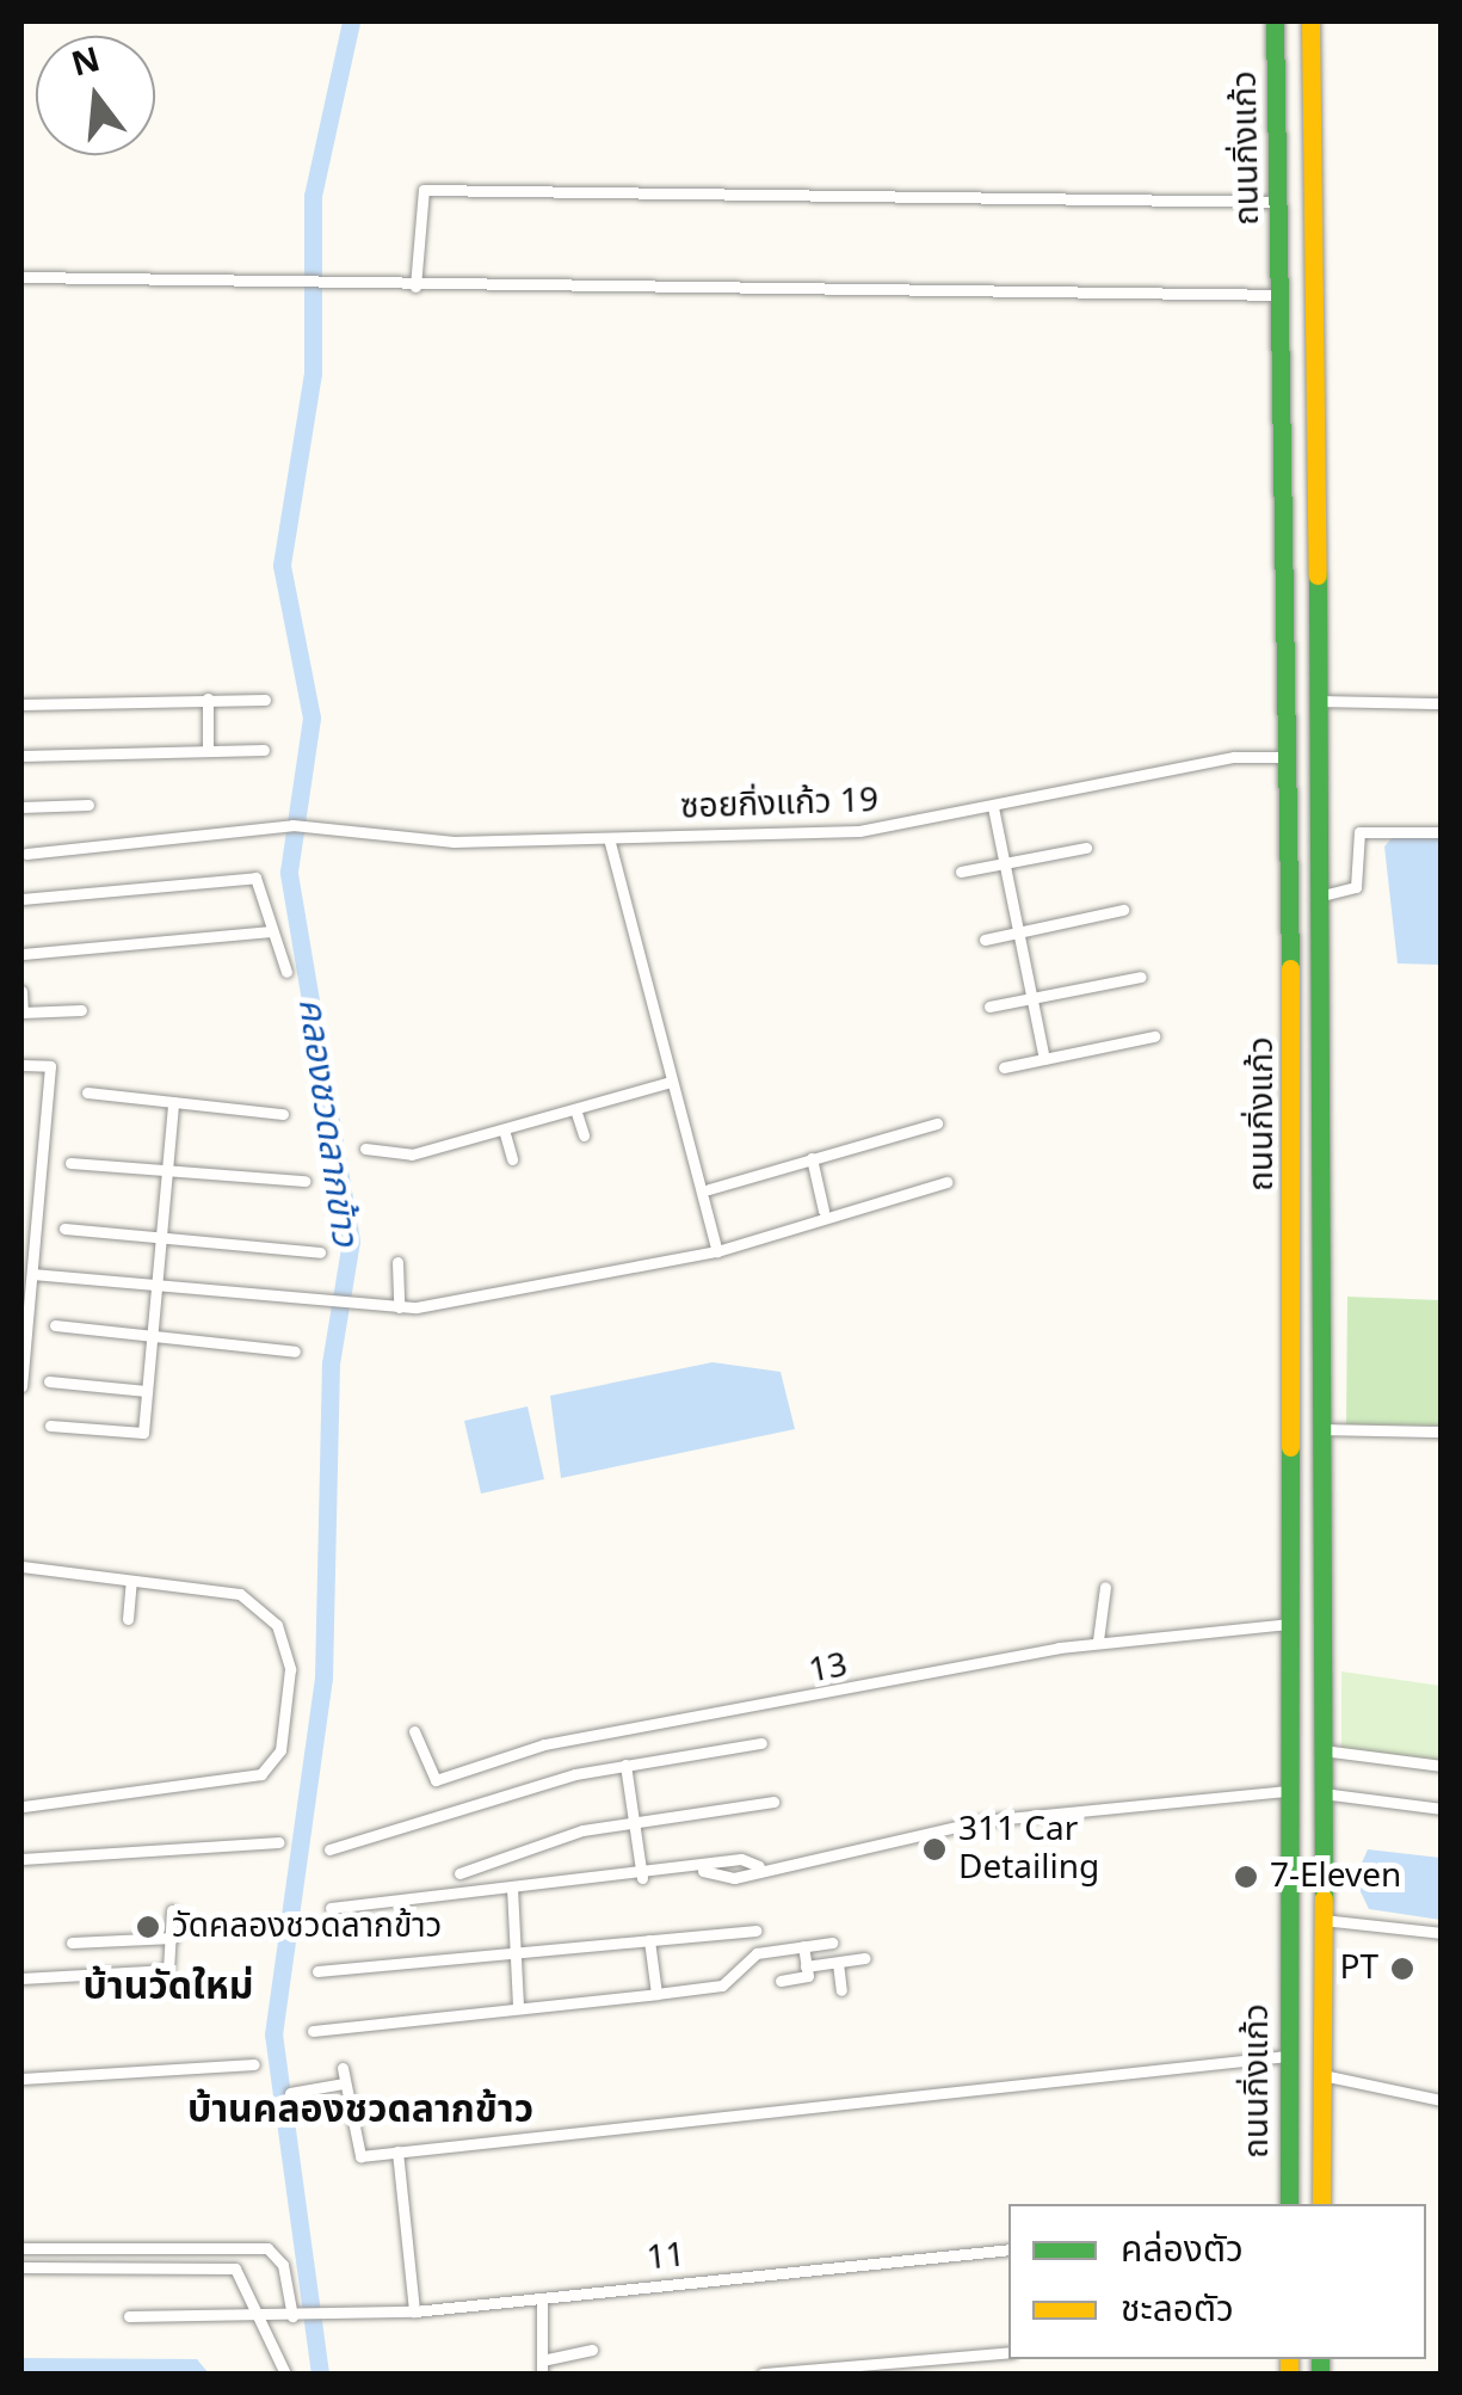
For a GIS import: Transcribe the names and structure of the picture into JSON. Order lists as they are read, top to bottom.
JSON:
{
  "streets": {
    "main road": ["ถนนกิ่งแก้ว"],
    "street": ["ซอยกิ่งแก้ว 19", "13", "11"]
  },
  "crossings": [
    ["ถนนกิ่งแก้ว", "ซอยกิ่งแก้ว 19"],
    ["ถนนกิ่งแก้ว", "13"]
  ],
  "districts": ["บ้านวัดใหม่", "บ้านคลองชวดลากข้าว"],
  "water": ["คลองชวดลากข้าว"],
  "places": [
    "311 Car Detailing",
    "7-Eleven",
    "วัดคลองชวดลากข้าว",
    "PT"
  ],
  "legend": ["คล่องตัว", "ชะลอตัว"],
  "north": "top"
}
